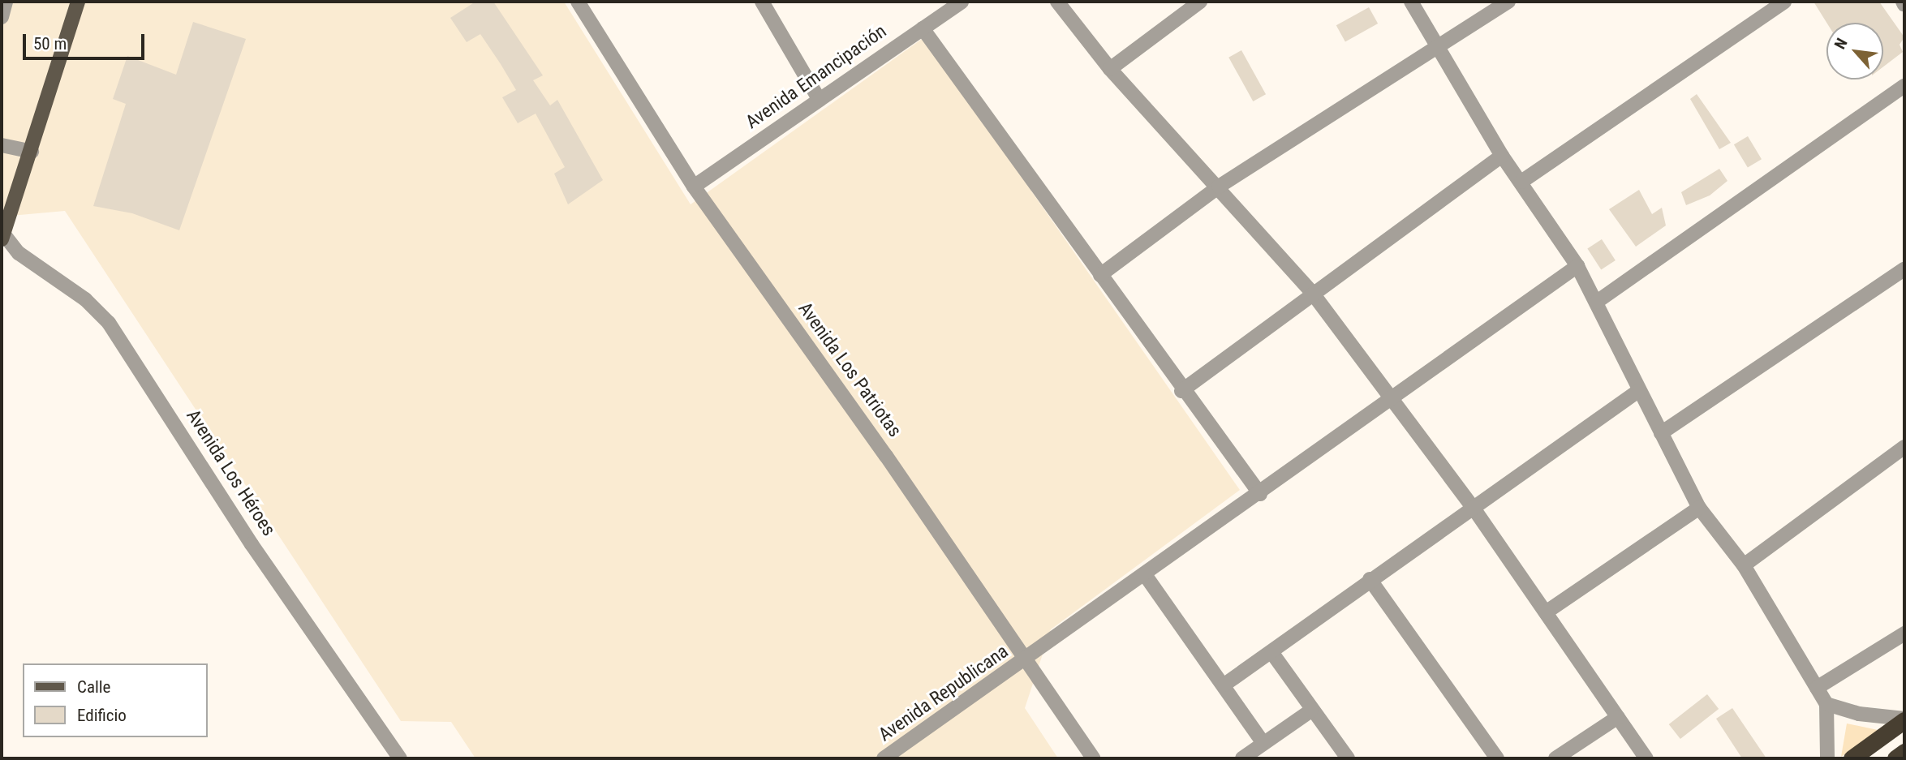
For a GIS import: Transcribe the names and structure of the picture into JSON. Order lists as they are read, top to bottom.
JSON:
{
  "streets": {
    "street": [
      "Avenida Emancipación",
      "Avenida Los Patriotas",
      "Avenida Los Héroes",
      "Avenida Republicana"
    ]
  },
  "crossings": [
    ["Avenida Emancipación", "Avenida Los Patriotas"],
    ["Avenida Los Patriotas", "Avenida Republicana"]
  ],
  "legend": ["Calle", "Edificio"],
  "scale_bar": "50 m",
  "north": "top left"
}
